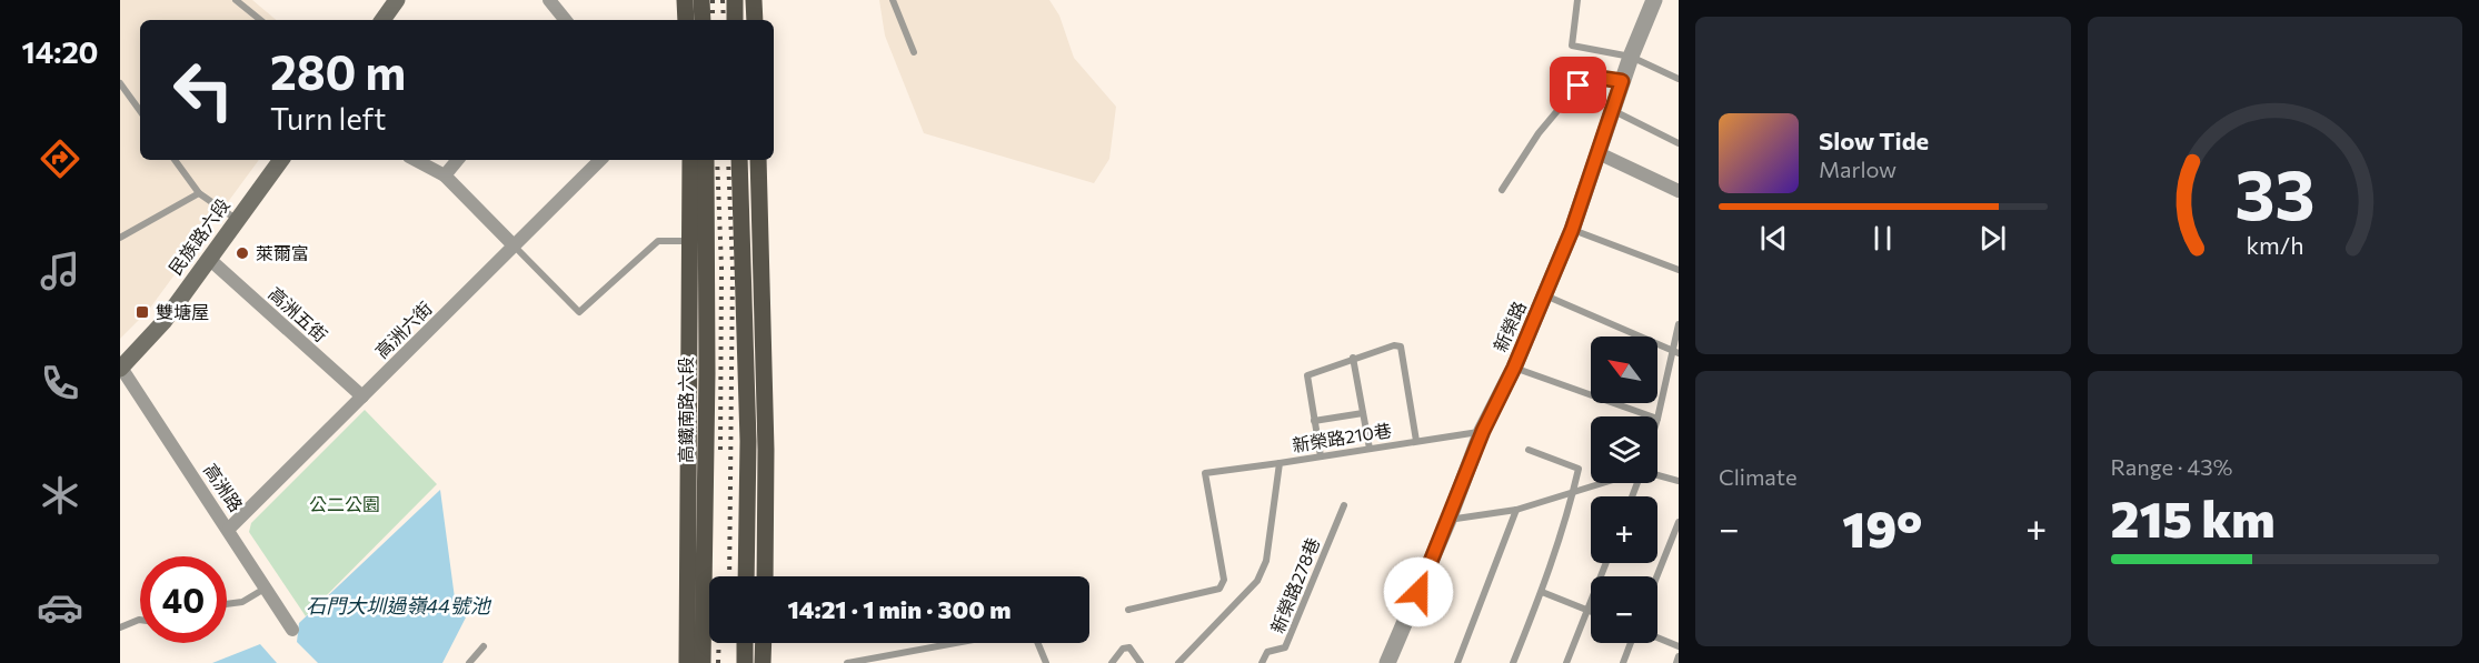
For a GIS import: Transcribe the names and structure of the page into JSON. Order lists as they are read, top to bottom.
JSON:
{
  "streets": {
    "main road": ["民族路六段", "高鐵南路六段"],
    "street": [
      "高洲五街",
      "新榮路",
      "高洲六街",
      "高洲路"
    ],
    "lane": ["新榮路210巷", "新榮路278巷"]
  },
  "crossings": [
    ["民族路六段", "高洲五街"],
    ["民族路六段", "高洲路"],
    ["高洲五街", "高洲六街"],
    ["新榮路", "新榮路210巷"],
    ["高洲六街", "高洲路"]
  ],
  "water": ["石門大圳過嶺44號池"],
  "parks": ["公二公園"],
  "places": {
    "other": ["萊爾富"],
    "transit": ["雙塘屋"]
  },
  "north": "top left",
  "page": {
    "tabs": "14:20",
    "turn": ["280 m", "Turn left"],
    "song": ["Slow Tide", "Marlow"],
    "map_buttons": ["+", "−"],
    "tile": [
      "Climate",
      ["Range · 43%", "215 km"]
    ],
    "heat": ["−", "19°", "+"],
    "limit": "40",
    "trip": "14:21 · 1 min · 300 m",
    "gauge": ["33", "km/h"]
  }
}
